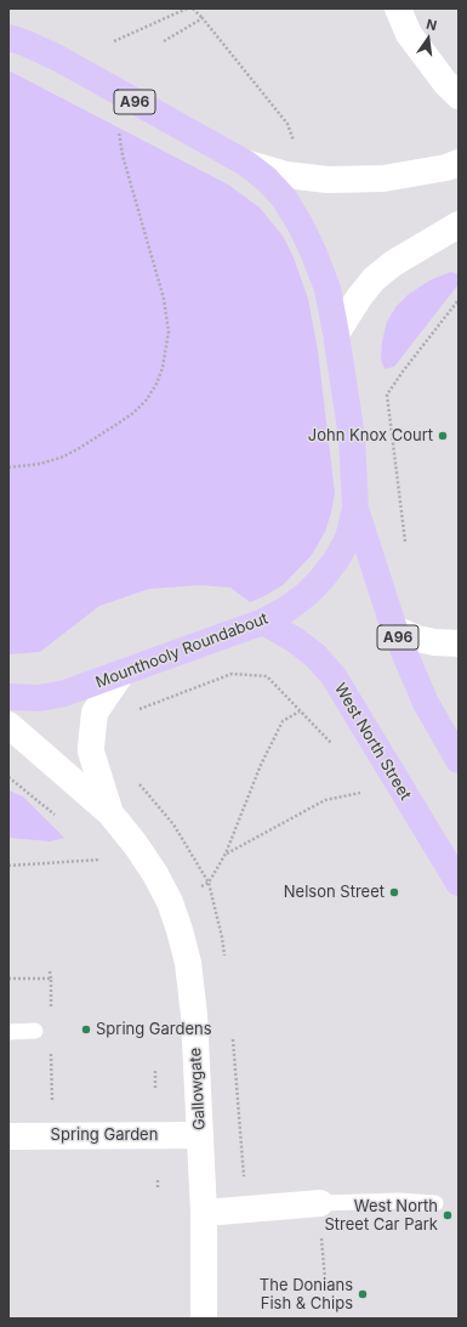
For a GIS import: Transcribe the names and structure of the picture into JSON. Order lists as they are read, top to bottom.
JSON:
{
  "streets": {
    "main road": ["A96", "Mounthooly Roundabout", "West North Street"],
    "street": ["Gallowgate", "Spring Garden"]
  },
  "crossings": [
    ["A96", "Mounthooly Roundabout"],
    ["Mounthooly Roundabout", "West North Street"],
    ["Mounthooly Roundabout", "Gallowgate"],
    ["Gallowgate", "Spring Garden"]
  ],
  "places": [
    "John Knox Court",
    "Nelson Street",
    "Spring Gardens",
    "West North Street Car Park",
    "The Donians Fish & Chips"
  ],
  "north": "top"
}
